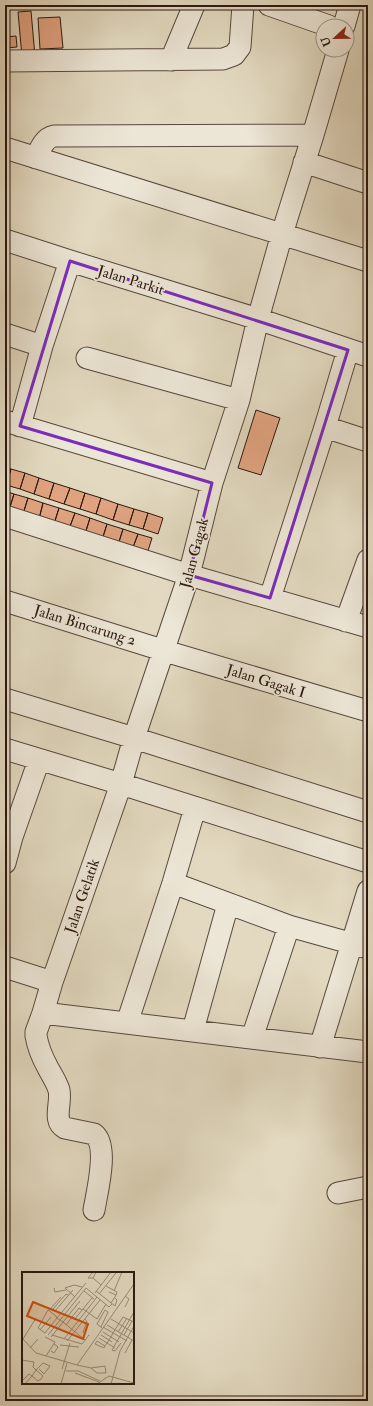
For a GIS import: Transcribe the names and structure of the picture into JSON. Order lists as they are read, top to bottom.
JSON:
{
  "streets": {
    "street": [
      "Jalan Parkit",
      "Jalan Gagak",
      "Jalan Bincarung 2",
      "Jalan Gagak I",
      "Jalan Gelatik"
    ]
  },
  "crossings": [
    ["Jalan Parkit", "Jalan Gagak"],
    ["Jalan Gagak", "Jalan Bincarung 2"],
    ["Jalan Gagak", "Jalan Gagak I"],
    ["Jalan Gagak", "Jalan Gelatik"],
    ["Jalan Bincarung 2", "Jalan Gagak I"]
  ],
  "north": "left"
}
